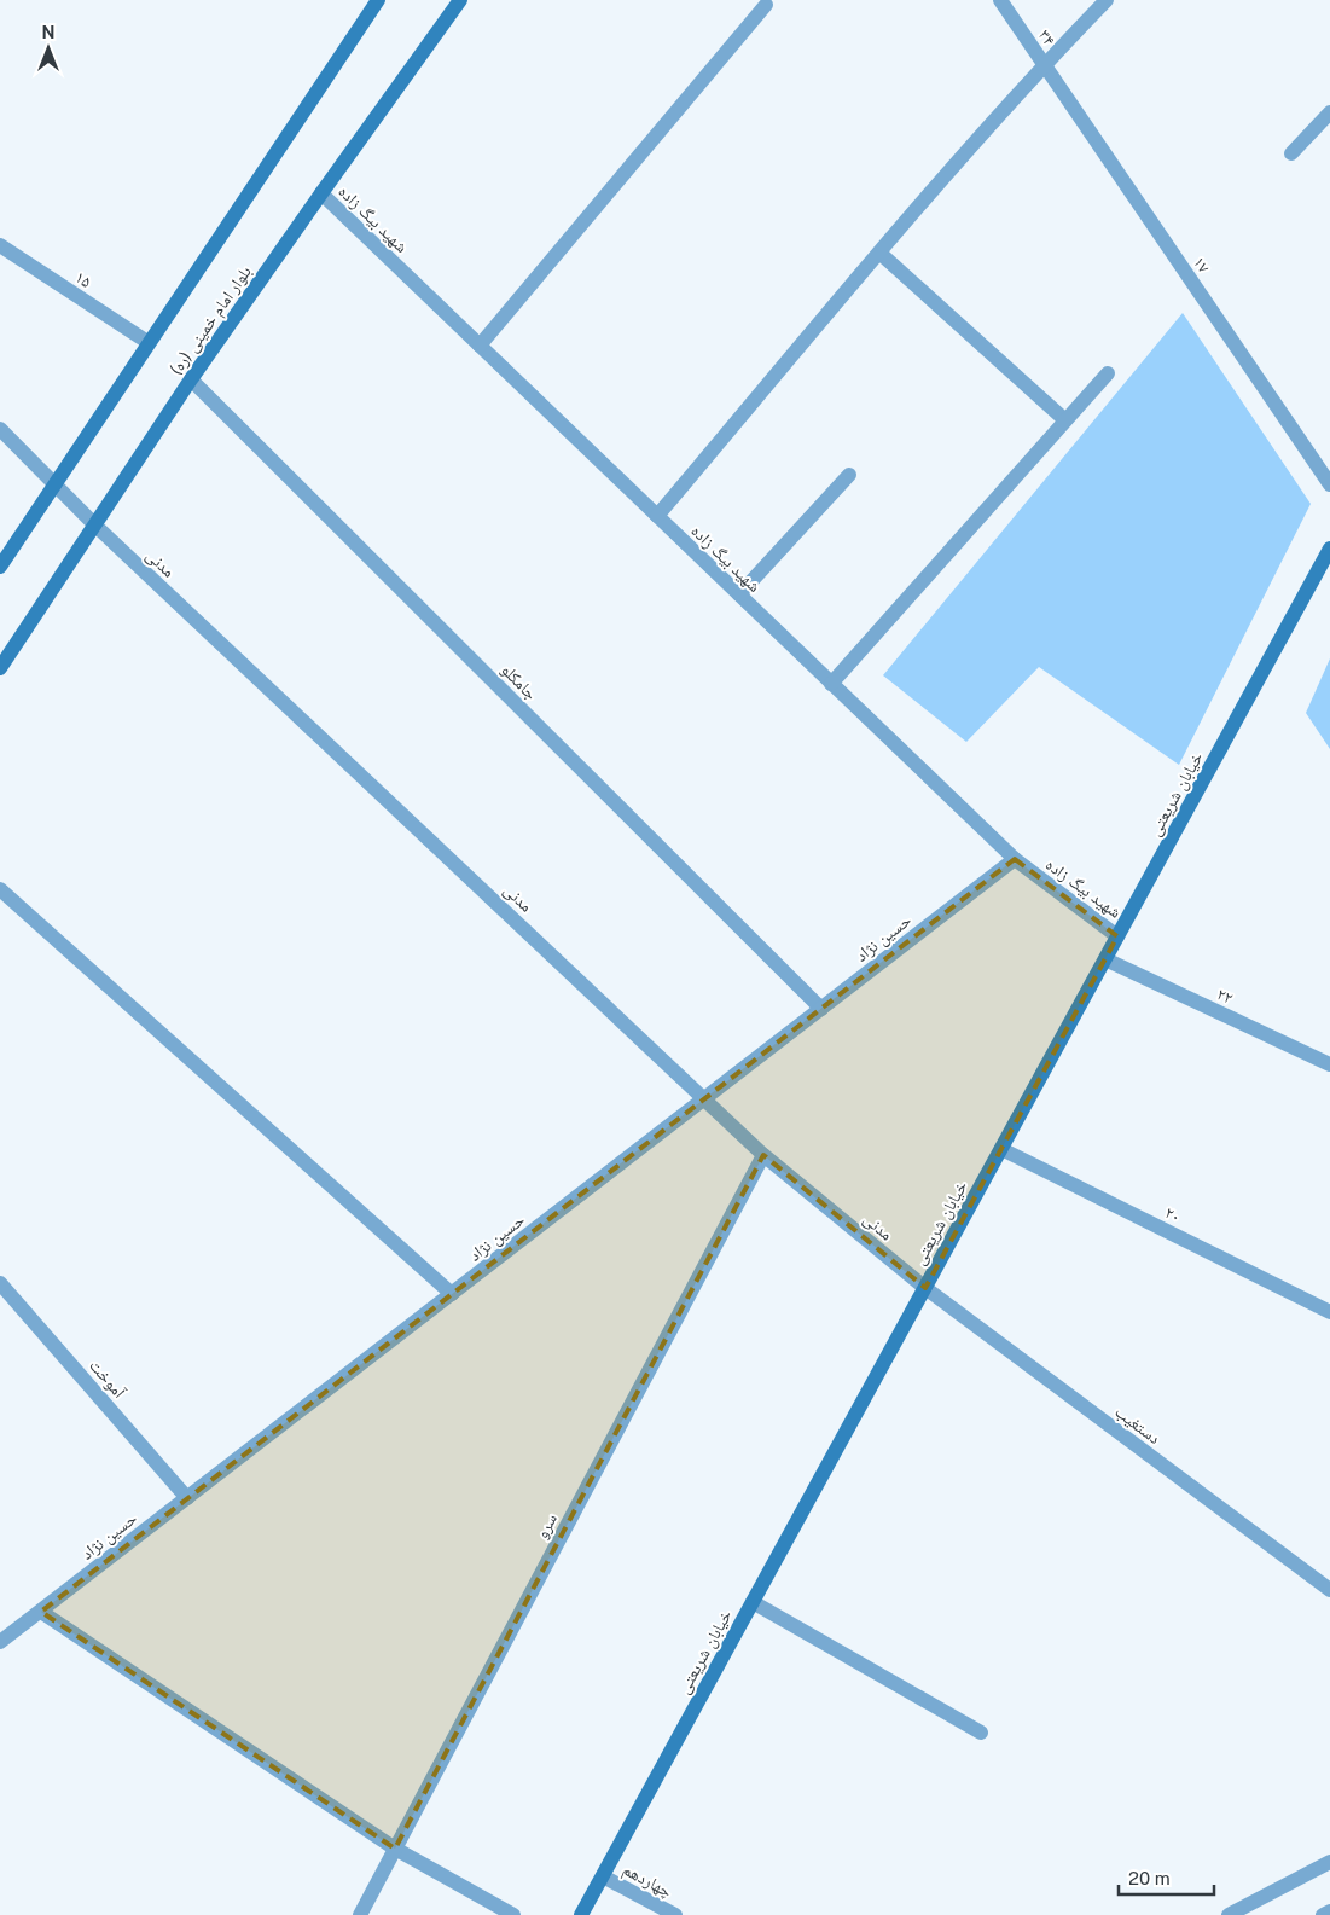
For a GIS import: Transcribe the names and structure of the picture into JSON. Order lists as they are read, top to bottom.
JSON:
{
  "streets": {
    "street": [
      "۳۴",
      "شهید بیگ زاده",
      "۱۷",
      "۱۵",
      "بلوار امام خمینی (ره)",
      "مدنی",
      "جامکلو",
      "خیابان شریعتی",
      "حسین نژاد",
      "۲۲",
      "۲۰",
      "آموخت",
      "دستغیب",
      "سرو",
      "چهاردهم"
    ]
  },
  "crossings": [
    ["۳۴", "۱۷"],
    ["شهید بیگ زاده", "بلوار امام خمینی (ره)"],
    ["شهید بیگ زاده", "خیابان شریعتی"],
    ["شهید بیگ زاده", "حسین نژاد"],
    ["بلوار امام خمینی (ره)", "مدنی"],
    ["بلوار امام خمینی (ره)", "جامکلو"],
    ["مدنی", "خیابان شریعتی"],
    ["مدنی", "حسین نژاد"],
    ["مدنی", "دستغیب"],
    ["مدنی", "سرو"],
    ["جامکلو", "حسین نژاد"],
    ["خیابان شریعتی", "۲۲"],
    ["خیابان شریعتی", "۲۰"],
    ["خیابان شریعتی", "دستغیب"],
    ["خیابان شریعتی", "چهاردهم"],
    ["حسین نژاد", "آموخت"]
  ],
  "scale_bar": "20 m",
  "north": "top"
}
